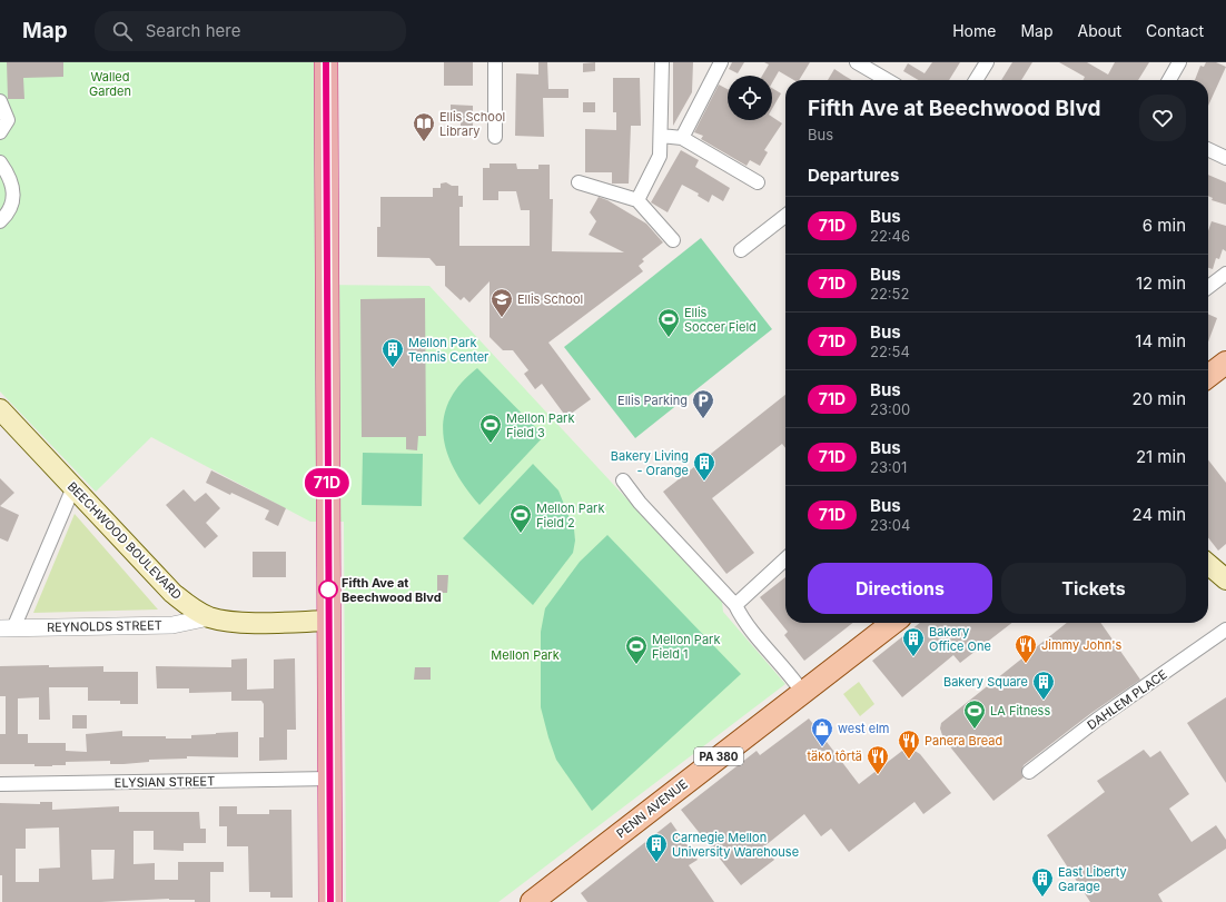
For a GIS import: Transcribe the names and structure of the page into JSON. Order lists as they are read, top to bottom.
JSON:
{
  "streets": {
    "main road": ["BEECHWOOD BOULEVARD", "PA 380", "PENN AVENUE"],
    "street": ["REYNOLDS STREET", "DAHLEM PLACE", "ELYSIAN STREET"]
  },
  "crossings": [
    ["BEECHWOOD BOULEVARD", "REYNOLDS STREET"]
  ],
  "parks": ["Walled Garden", "Mellon Park"],
  "places": {
    "library": ["Ellis School Library"],
    "school or university": ["Ellis School"],
    "sports": [
      "Ellis Soccer Field",
      "Mellon Park Field 3",
      "Mellon Park Field 2",
      "Mellon Park Field 1",
      "LA Fitness"
    ],
    "building": [
      "Mellon Park Tennis Center",
      "Bakery Living - Orange",
      "Bakery Office One",
      "Bakery Square",
      "Carnegie Mellon University Warehouse",
      "East Liberty Garage"
    ],
    "parking": ["Ellis Parking"],
    "other": ["Fifth Ave at Beechwood Blvd"],
    "restaurant": ["Jimmy John's", "Panera Bread", "täkō tôrtä"],
    "shop": ["west elm"]
  },
  "lines": ["bus line 71D"],
  "page": {
    "header": "Map",
    "search": "Search here",
    "nav": [
      "Home",
      "Map",
      "About",
      "Contact"
    ],
    "on_map": "71D",
    "heading": [
      ["Fifth Ave at Beechwood Blvd", "Bus"],
      "Departures"
    ],
    "list": [
      {
        "mark": "71D",
        "name": "Bus",
        "note": "22:46",
        "value": "6 min"
      },
      {
        "mark": "71D",
        "name": "Bus",
        "note": "22:52",
        "value": "12 min"
      },
      {
        "mark": "71D",
        "name": "Bus",
        "note": "22:54",
        "value": "14 min"
      },
      {
        "mark": "71D",
        "name": "Bus",
        "note": "23:00",
        "value": "20 min"
      },
      {
        "mark": "71D",
        "name": "Bus",
        "note": "23:01",
        "value": "21 min"
      },
      {
        "mark": "71D",
        "name": "Bus",
        "note": "23:04",
        "value": "24 min"
      }
    ],
    "buttons": ["Directions", "Tickets"]
  }
}
